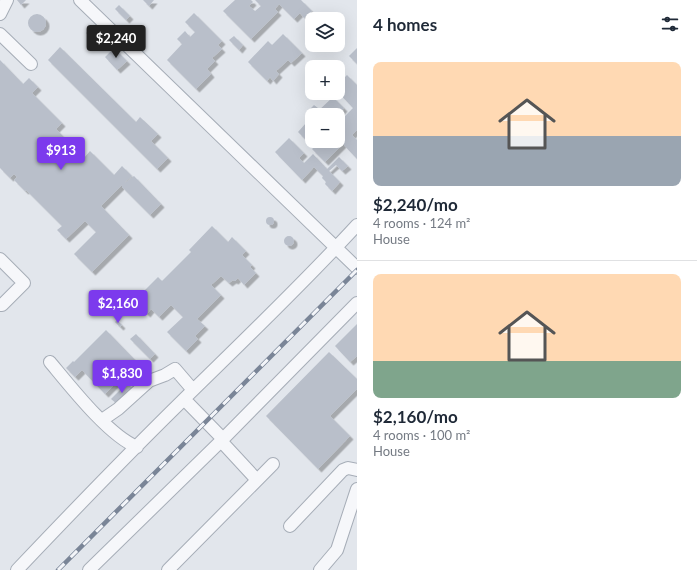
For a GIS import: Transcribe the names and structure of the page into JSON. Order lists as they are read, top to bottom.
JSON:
{
  "page": {
    "heading": "4 homes",
    "map_buttons": ["+", "−"],
    "price": [
      "$2,240",
      "$913",
      "$2,160",
      "$1,830"
    ],
    "list": [
      {
        "name": "$2,240/mo",
        "note": "4 rooms · 124 m² · House"
      },
      {
        "name": "$2,160/mo",
        "note": "4 rooms · 100 m² · House"
      }
    ]
  }
}
